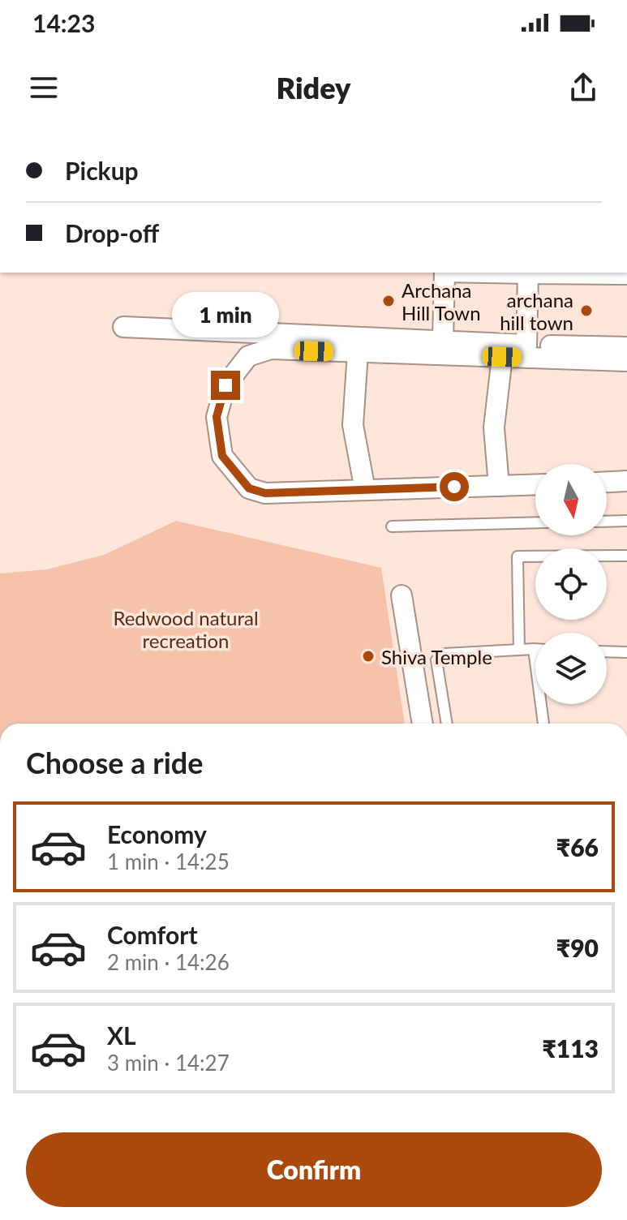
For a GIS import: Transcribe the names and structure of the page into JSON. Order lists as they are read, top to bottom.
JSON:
{
  "parks": ["Redwood natural recreation"],
  "places": ["Archana Hill Town", "archana hill town", "Shiva Temple"],
  "north": "bottom",
  "page": {
    "status": "14:23",
    "header": "Ridey",
    "banner": ["Pickup", "Drop-off"],
    "bubble": "1 min",
    "heading": "Choose a ride",
    "list": [
      {
        "name": "Economy",
        "note": "1 min · 14:25",
        "value": "₹66"
      },
      {
        "name": "Comfort",
        "note": "2 min · 14:26",
        "value": "₹90"
      },
      {
        "name": "XL",
        "note": "3 min · 14:27",
        "value": "₹113"
      }
    ],
    "buttons": "Confirm"
  }
}
